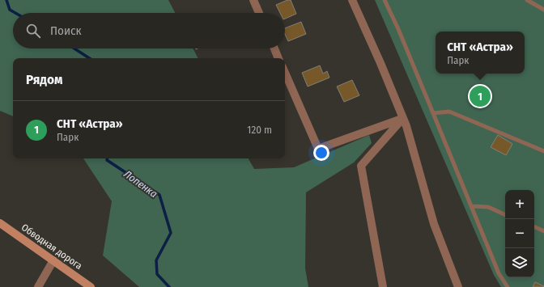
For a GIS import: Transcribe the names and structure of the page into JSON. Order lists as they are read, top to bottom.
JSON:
{
  "streets": {
    "main road": ["Обводная дорога"]
  },
  "water": ["Лопенка"],
  "page": {
    "search": "Поиск",
    "popup": ["СНТ «Астра»", "Парк"],
    "heading": "Рядом",
    "pins": "1",
    "list": [
      {
        "mark": "1",
        "name": "СНТ «Астра»",
        "note": "Парк",
        "value": "120 m"
      }
    ],
    "map_buttons": ["+", "−"]
  }
}
